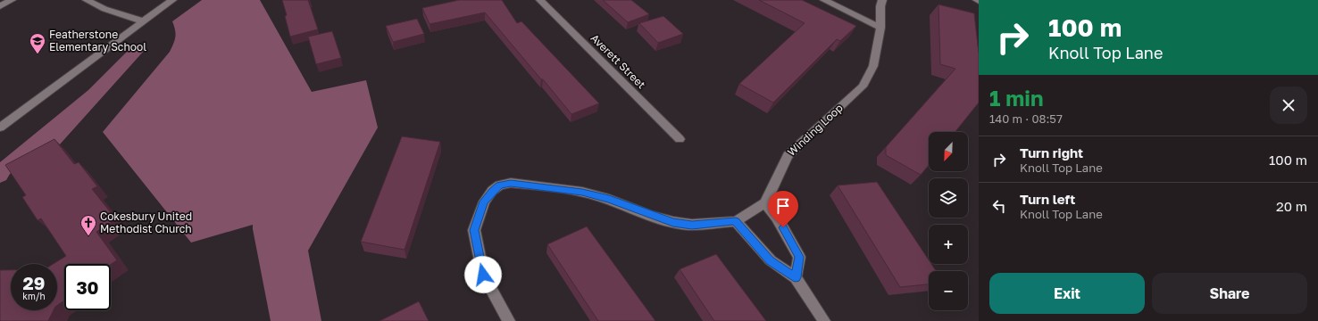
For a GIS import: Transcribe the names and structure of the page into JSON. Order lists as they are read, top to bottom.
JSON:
{
  "streets": {
    "street": ["Averett Street", "Winding Loop"]
  },
  "places": {
    "school or university": ["Featherstone Elementary School"],
    "church": ["Cokesbury United Methodist Church"]
  },
  "north": "bottom left",
  "page": {
    "turn": ["100 m", "Knoll Top Lane"],
    "heading": ["1 min", "140 m · 08:57"],
    "map_buttons": ["+", "−"],
    "list": [
      {
        "name": "Turn right",
        "note": "Knoll Top Lane",
        "value": "100 m"
      },
      {
        "name": "Turn left",
        "note": "Knoll Top Lane",
        "value": "20 m"
      }
    ],
    "speed": "29 km/h",
    "limit": "30",
    "buttons": ["Exit", "Share"]
  }
}
